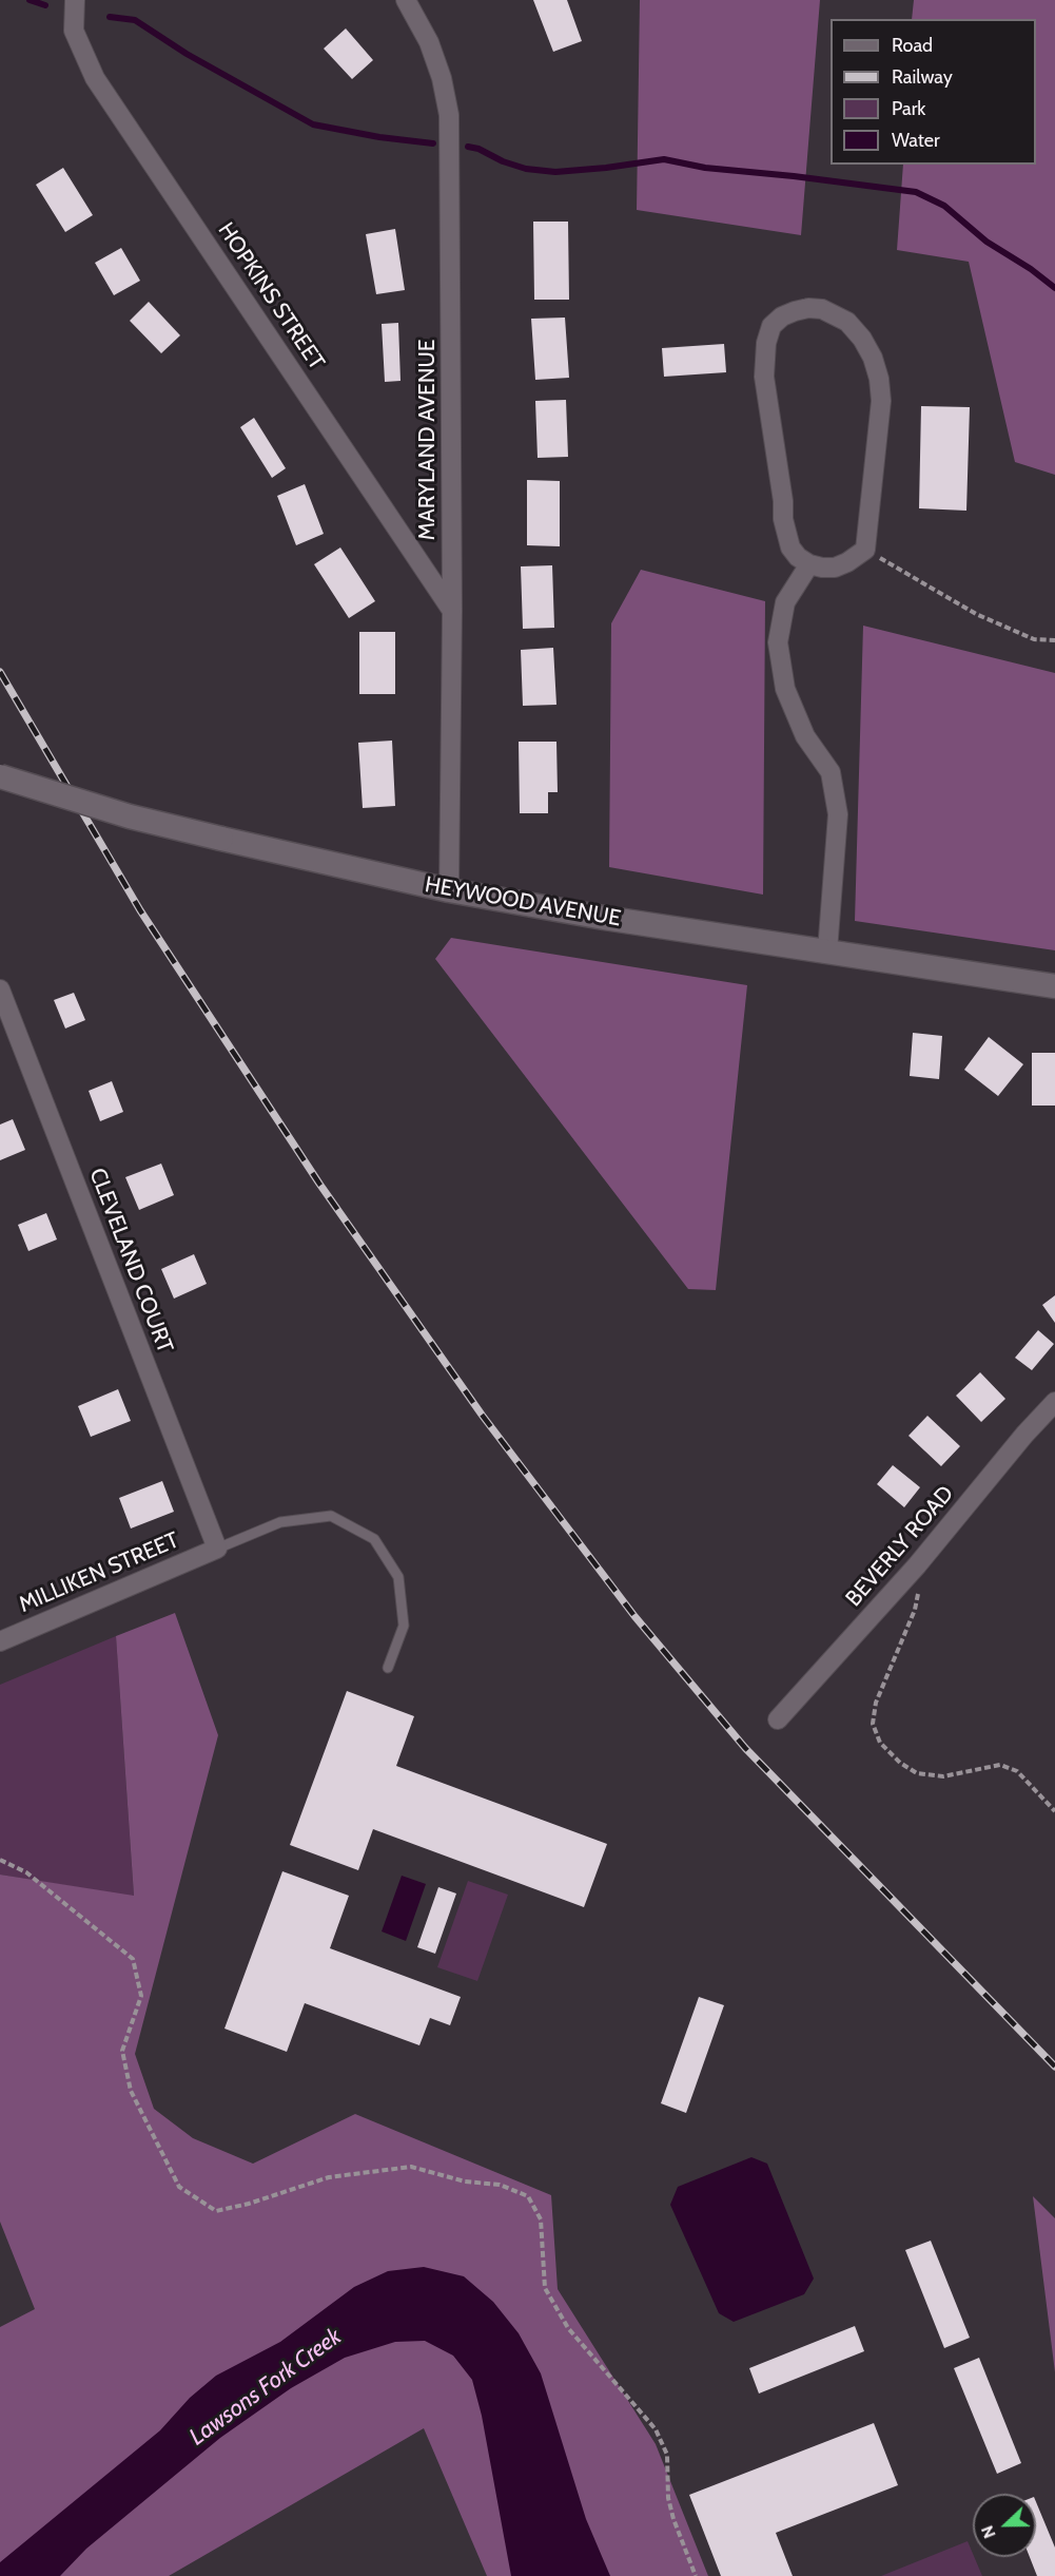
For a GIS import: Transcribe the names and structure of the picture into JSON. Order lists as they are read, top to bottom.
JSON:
{
  "streets": {
    "street": [
      "HOPKINS STREET",
      "MARYLAND AVENUE",
      "HEYWOOD AVENUE",
      "CLEVELAND COURT",
      "BEVERLY ROAD",
      "MILLIKEN STREET"
    ]
  },
  "crossings": [
    ["HOPKINS STREET", "MARYLAND AVENUE"],
    ["MARYLAND AVENUE", "HEYWOOD AVENUE"],
    ["CLEVELAND COURT", "MILLIKEN STREET"]
  ],
  "water": ["Lawsons Fork Creek"],
  "legend": [
    "Road",
    "Railway",
    "Park",
    "Water"
  ],
  "north": "left"
}
